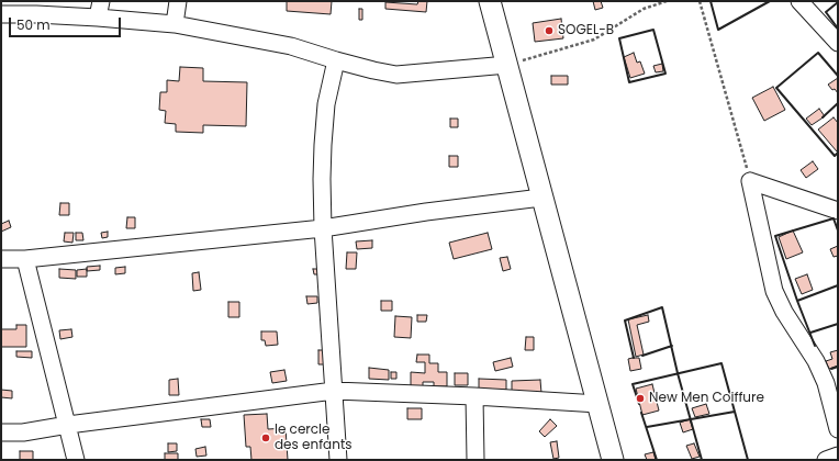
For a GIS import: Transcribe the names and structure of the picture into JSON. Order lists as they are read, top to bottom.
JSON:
{
  "places": ["SOGEL-B", "New Men Coiffure", "le cercle des enfants"],
  "scale_bar": "50 m"
}
